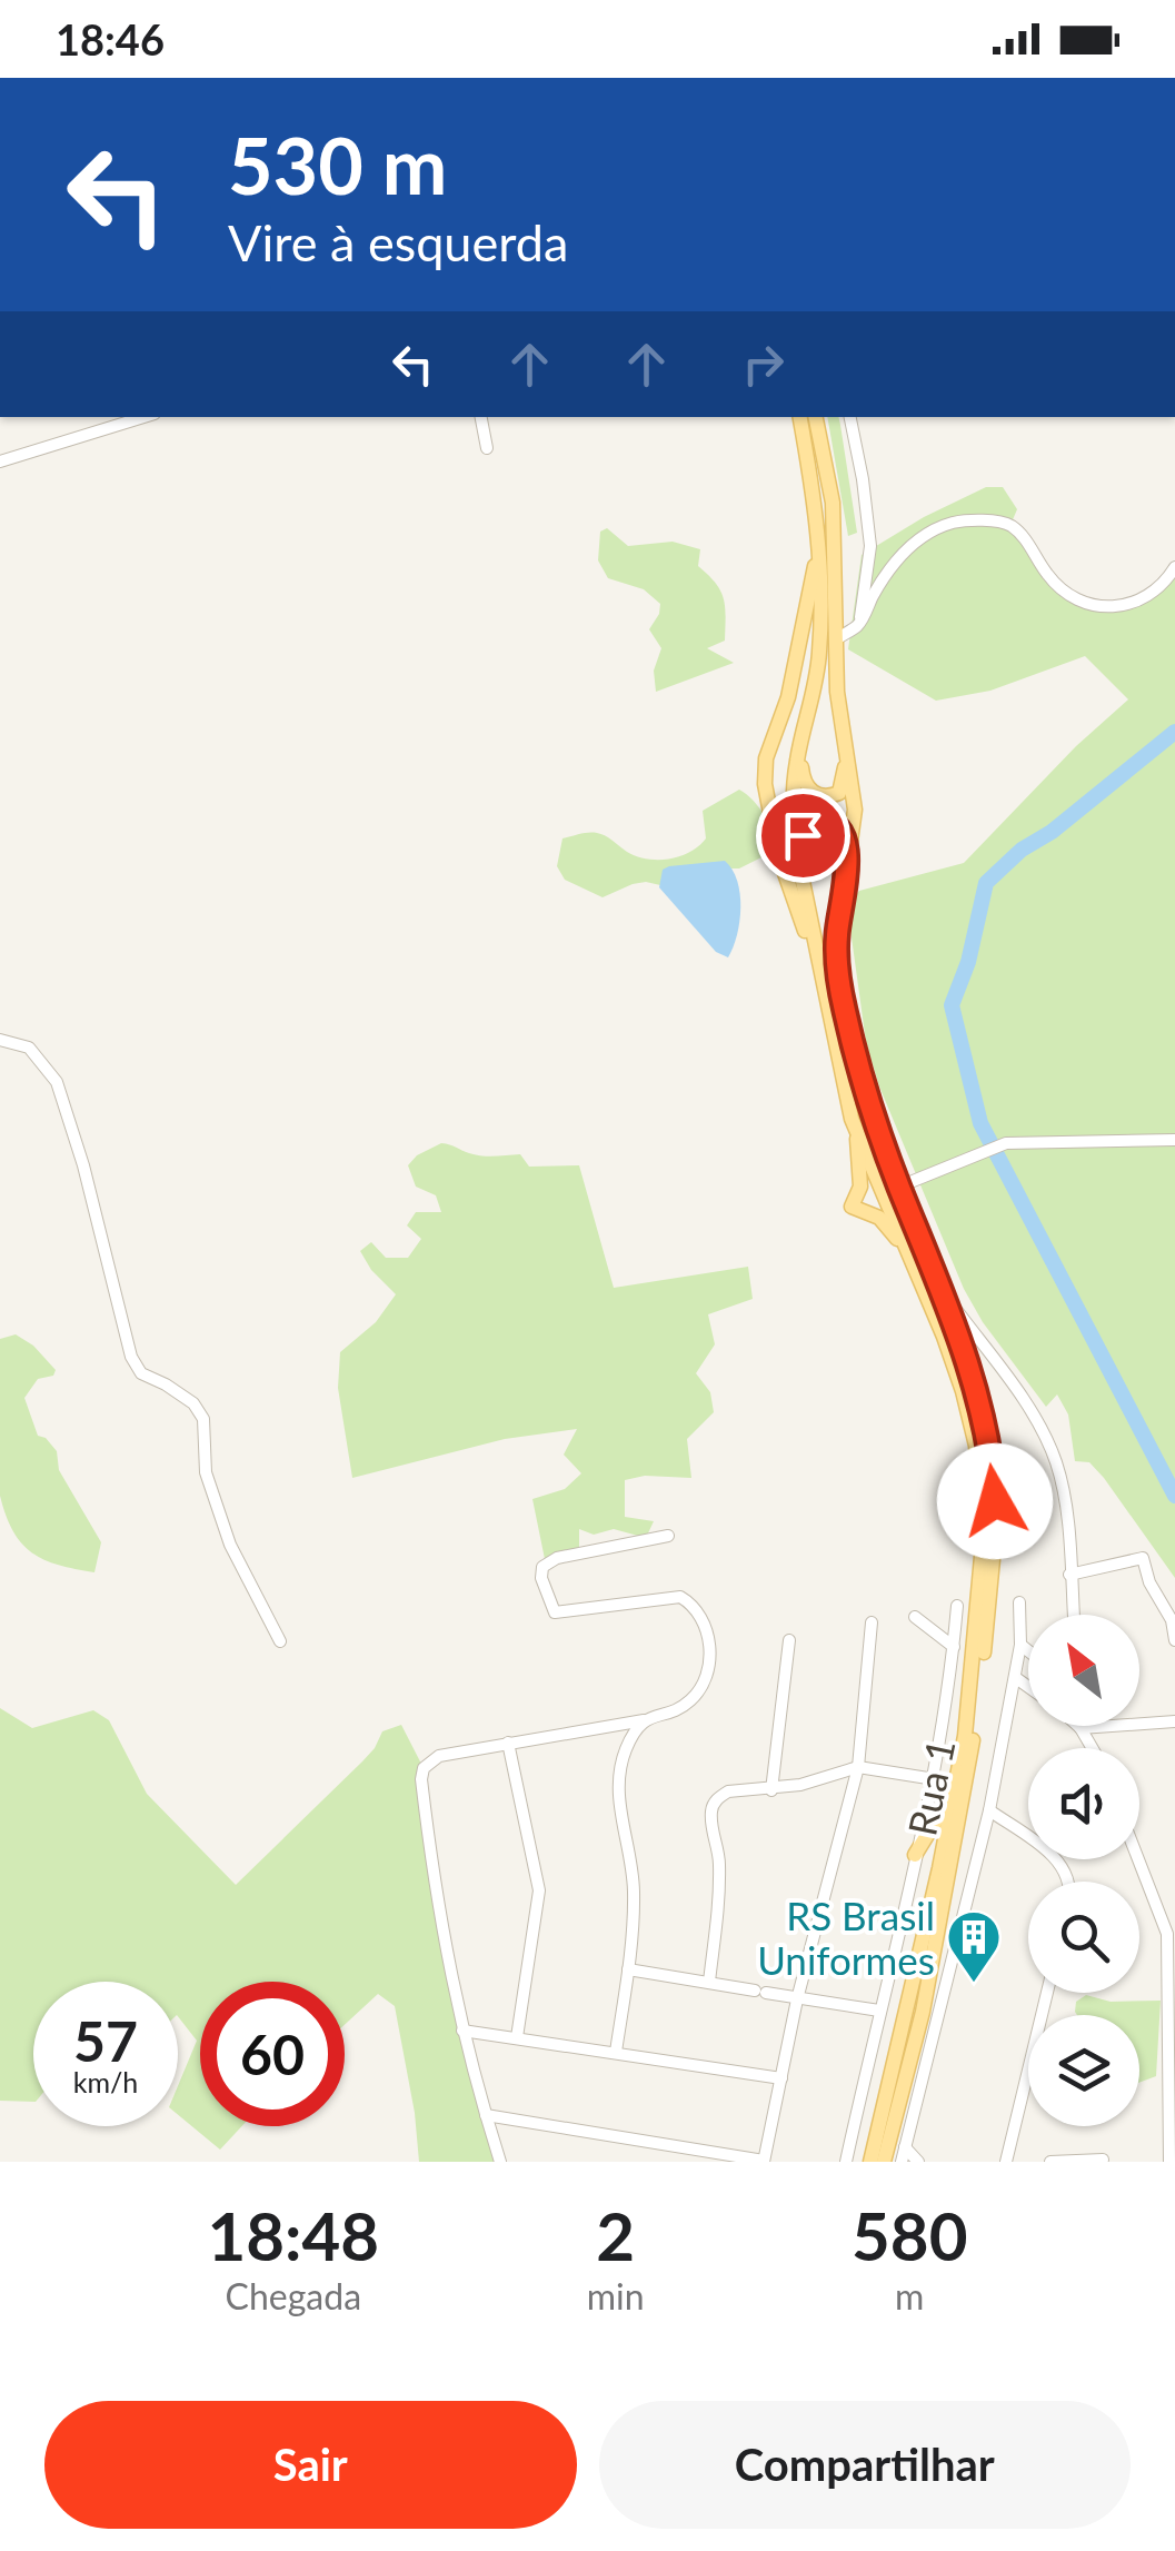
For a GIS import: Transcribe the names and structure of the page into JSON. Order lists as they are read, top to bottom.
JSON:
{
  "streets": {
    "street": ["Rua 1"]
  },
  "places": {
    "building": ["RS Brasil Uniformes"]
  },
  "north": "top left",
  "page": {
    "status": "18:46",
    "turn": ["530 m", "Vire à esquerda"],
    "speed": "57 km/h",
    "limit": "60",
    "eta": [
      "18:48",
      "Chegada",
      "2",
      "min",
      "580",
      "m"
    ],
    "buttons": ["Sair", "Compartilhar"]
  }
}
